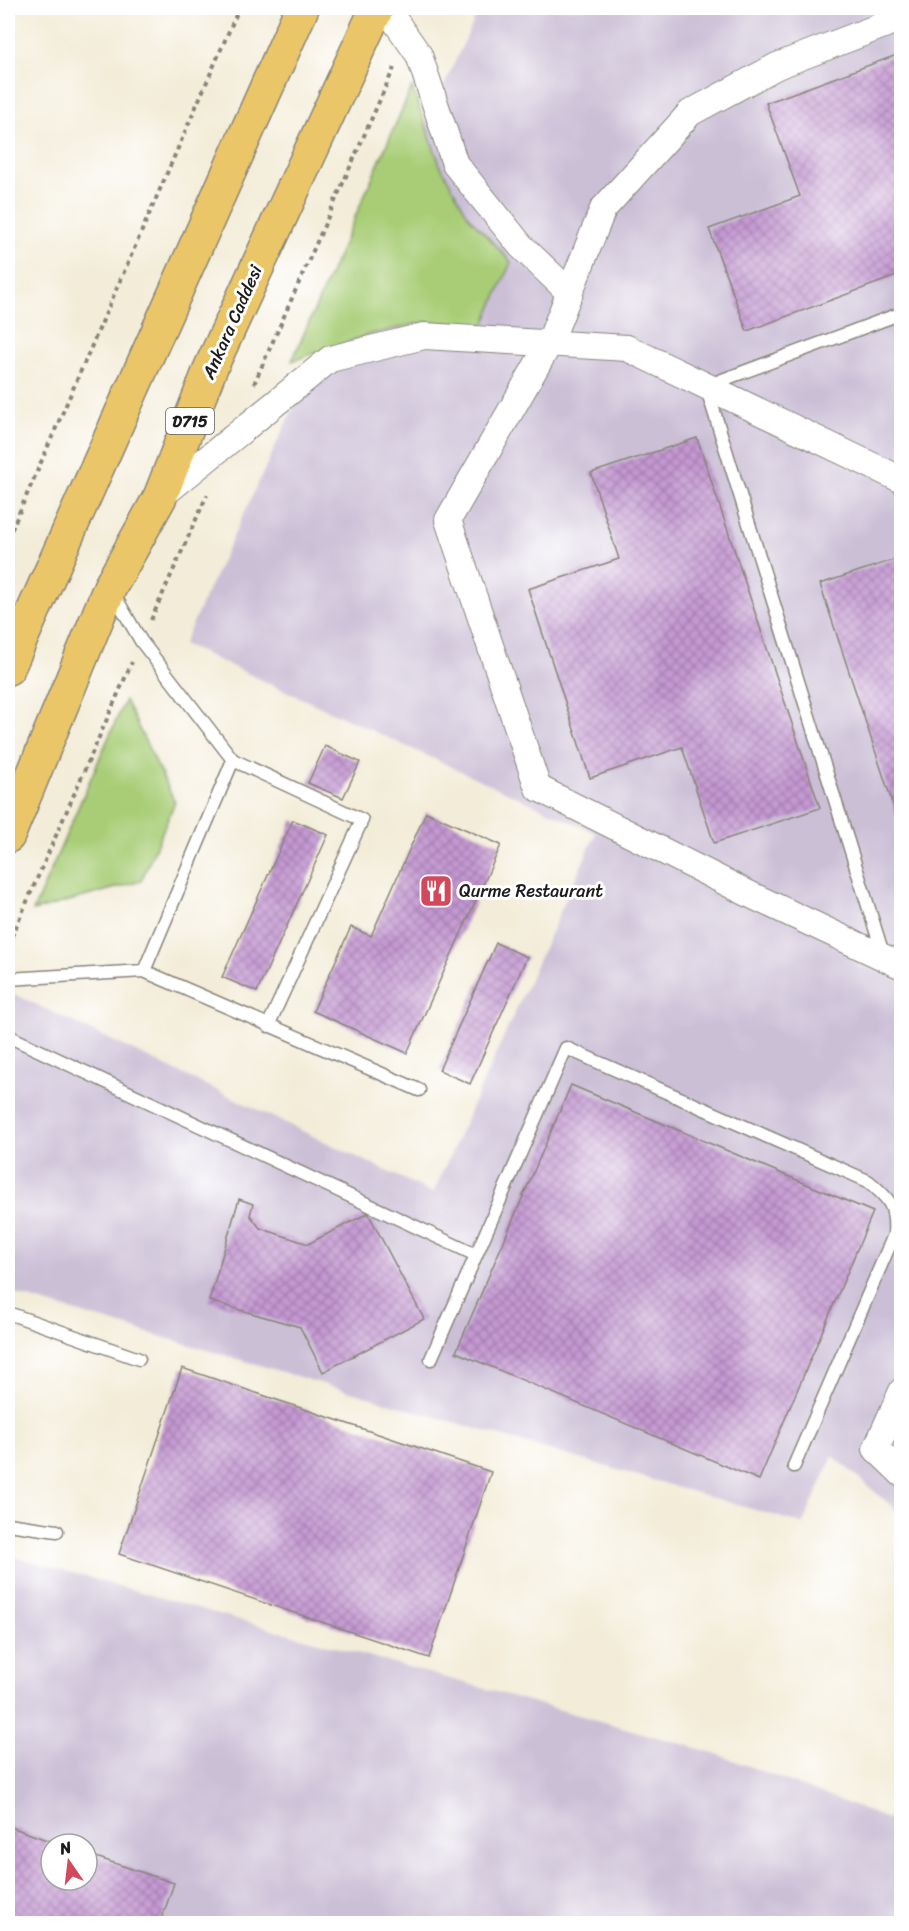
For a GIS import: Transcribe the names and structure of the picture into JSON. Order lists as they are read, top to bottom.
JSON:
{
  "streets": {
    "highway": ["Ankara Caddesi", "D715"]
  },
  "places": {
    "restaurant": ["Qurme Restaurant"]
  },
  "north": "top"
}
